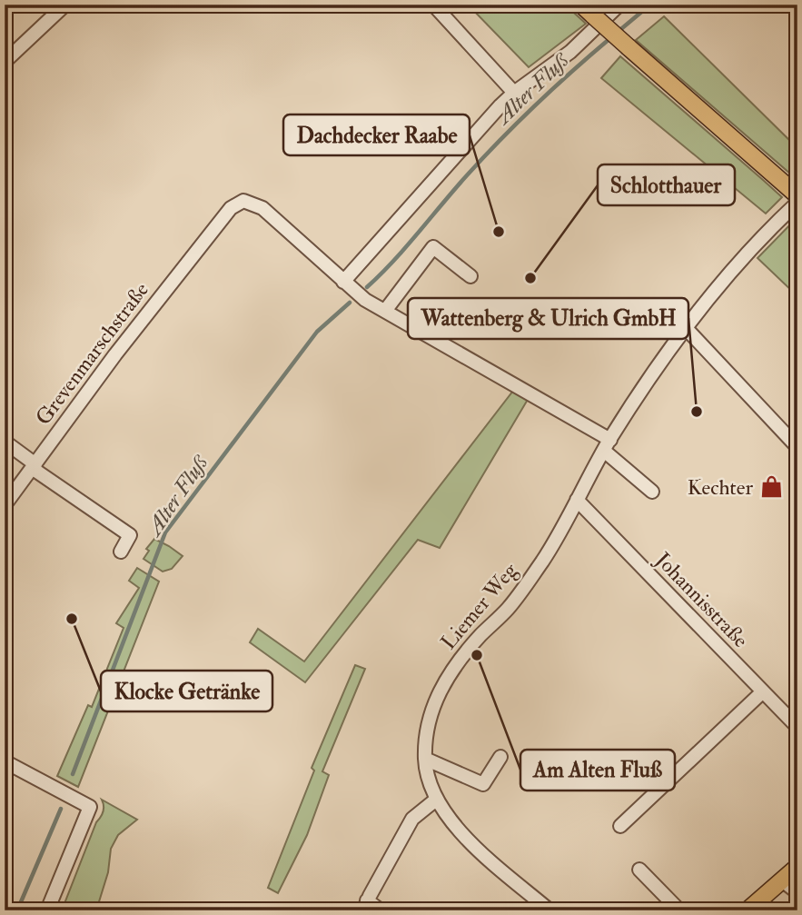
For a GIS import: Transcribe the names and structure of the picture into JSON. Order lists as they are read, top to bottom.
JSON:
{
  "streets": {
    "street": ["Grevenmarschstraße", "Johannisstraße", "Liemer Weg"]
  },
  "crossings": [
    ["Johannisstraße", "Liemer Weg"]
  ],
  "water": ["Alter Fluß"],
  "places": {
    "other": [
      "Dachdecker Raabe",
      "Schlotthauer",
      "Wattenberg & Ulrich GmbH",
      "Klocke Getränke",
      "Am Alten Fluß"
    ],
    "shop": ["Kechter"]
  }
}
